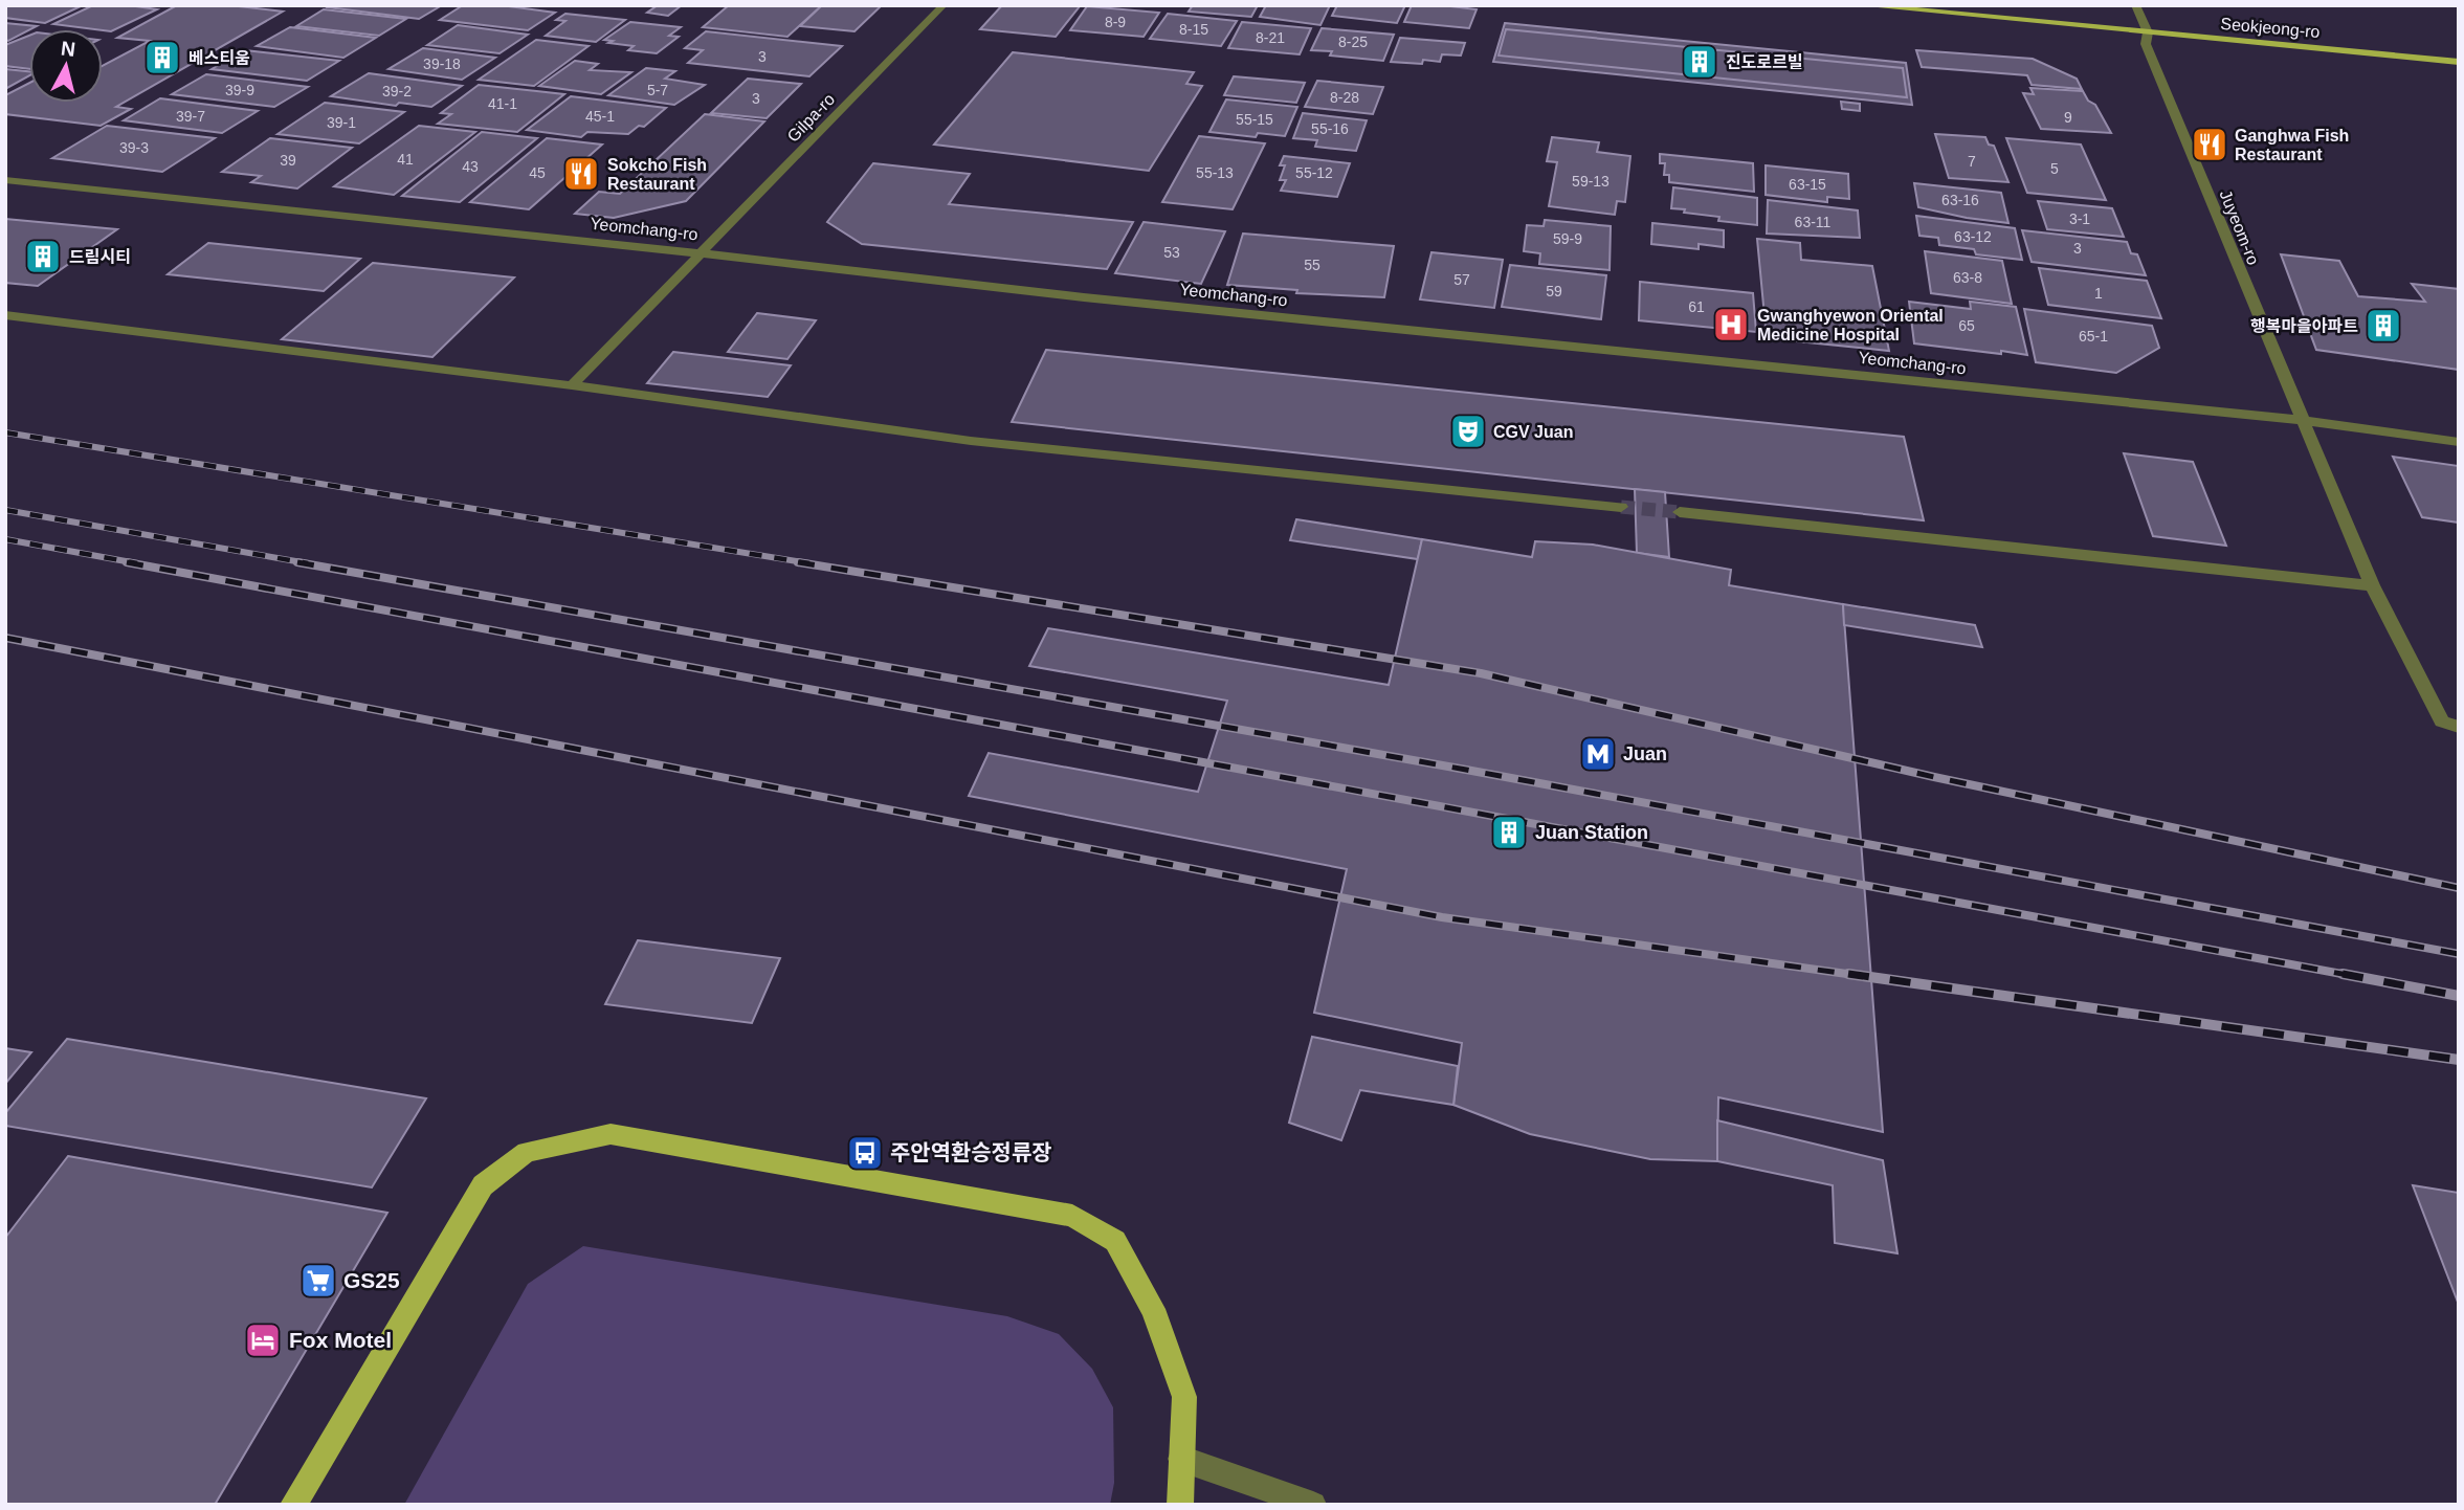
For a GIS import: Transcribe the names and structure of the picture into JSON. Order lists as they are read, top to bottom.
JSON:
{
  "streets": {
    "main road": ["Seokjeong-ro"],
    "street": ["Gilpa-ro", "Juyeom-ro", "Yeomchang-ro"]
  },
  "crossings": [
    ["Seokjeong-ro", "Juyeom-ro"],
    ["Gilpa-ro", "Yeomchang-ro"],
    ["Juyeom-ro", "Yeomchang-ro"]
  ],
  "places": {
    "building": [
      "베스티움",
      "진도로르빌",
      "드림시티",
      "행복마을아파트",
      "Juan Station"
    ],
    "restaurant": ["Ganghwa Fish Restaurant", "Sokcho Fish Restaurant"],
    "hospital": ["Gwanghyewon Oriental Medicine Hospital"],
    "theatre": ["CGV Juan"],
    "metro station": ["Juan"],
    "bus stop": ["주안역환승정류장"],
    "supermarket": ["GS25"],
    "hotel": ["Fox Motel"]
  },
  "house_numbers": [
    "8-9",
    "8-15",
    "8-21",
    "8-25",
    "3",
    "39-18",
    "39-9",
    "5-7",
    "39-2",
    "8-28",
    "3",
    "41-1",
    "39-7",
    "45-1",
    "9",
    "55-15",
    "39-1",
    "55-16",
    "39-3",
    "41",
    "39",
    "7",
    "43",
    "5",
    "45",
    "55-13",
    "55-12",
    "59-13",
    "63-15",
    "63-16",
    "3-1",
    "63-11",
    "63-12",
    "59-9",
    "3",
    "53",
    "55",
    "63-8",
    "57",
    "59",
    "1",
    "61",
    "65",
    "65-1"
  ],
  "north": "top"
}
